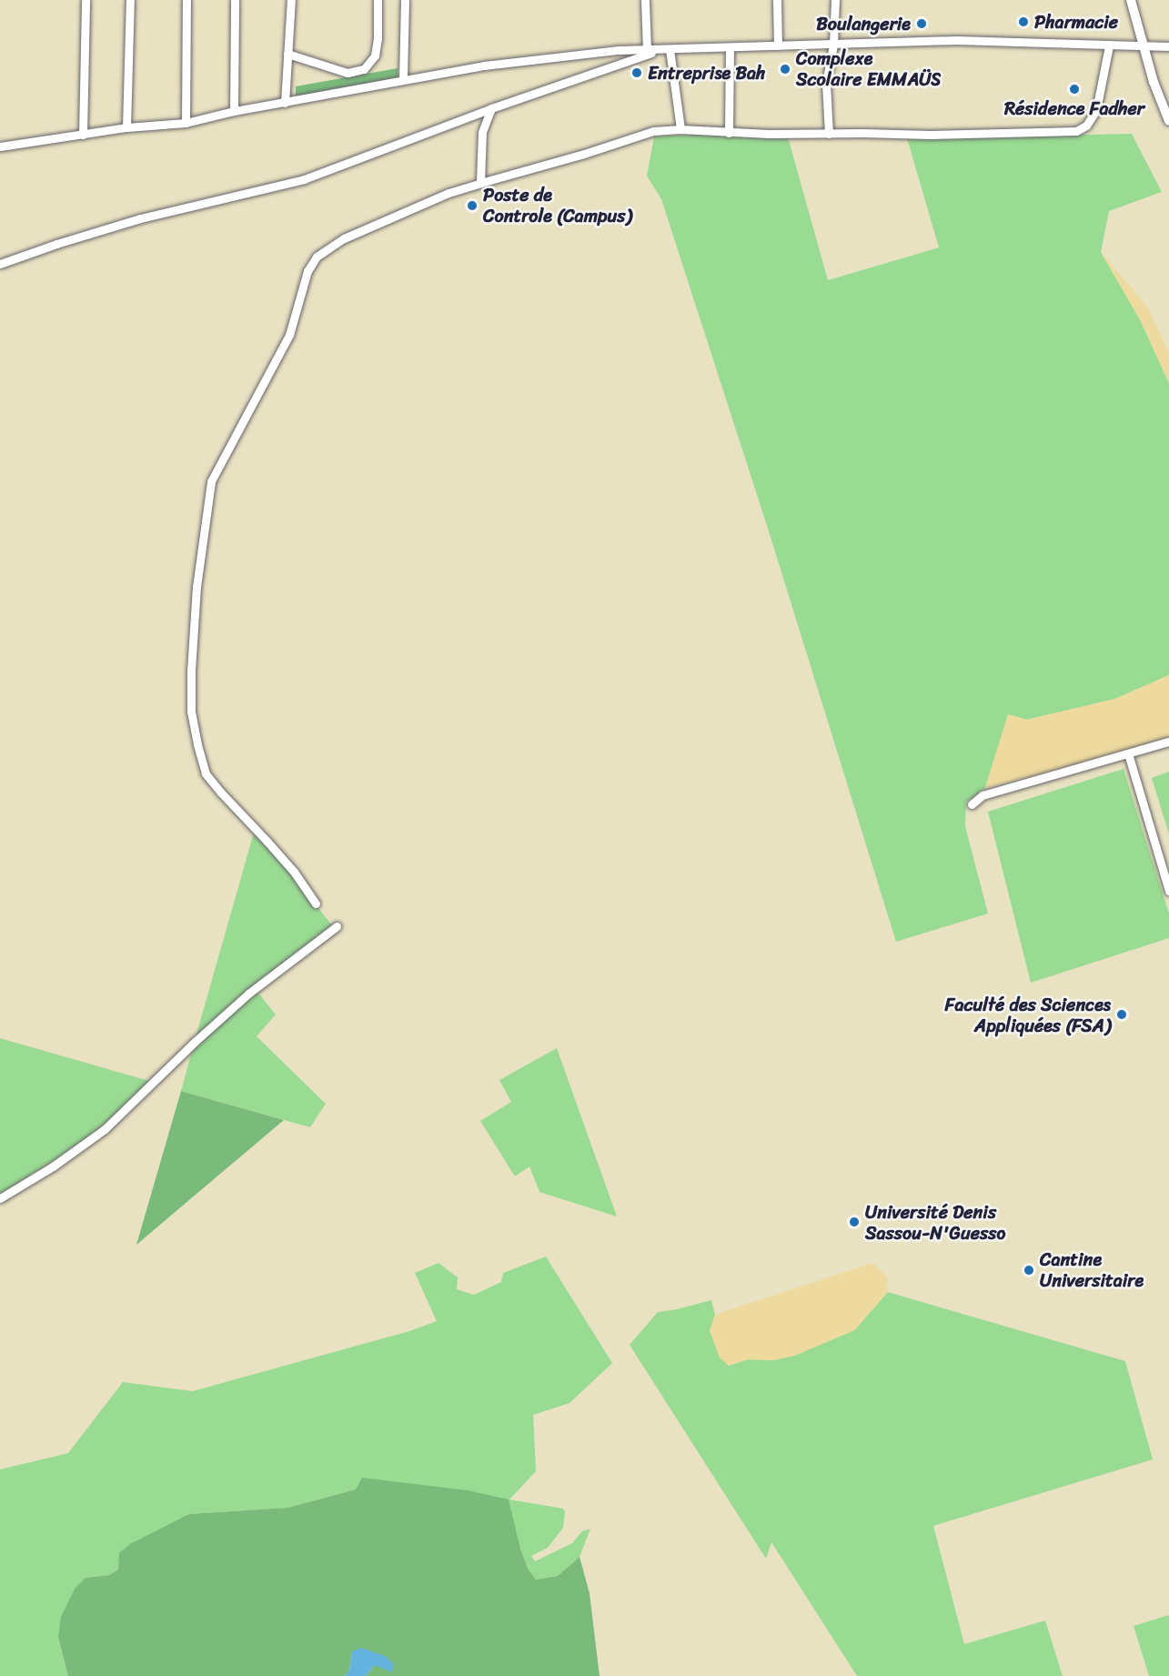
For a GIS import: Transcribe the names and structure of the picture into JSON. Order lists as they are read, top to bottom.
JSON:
{
  "places": [
    "Pharmacie",
    "Boulangerie",
    "Complexe Scolaire EMMAÜS",
    "Entreprise Bah",
    "Résidence Fadher",
    "Poste de Controle (Campus)",
    "Faculté des Sciences Appliquées (FSA)",
    "Université Denis Sassou-N'Guesso",
    "Cantine Universitaire"
  ]
}
